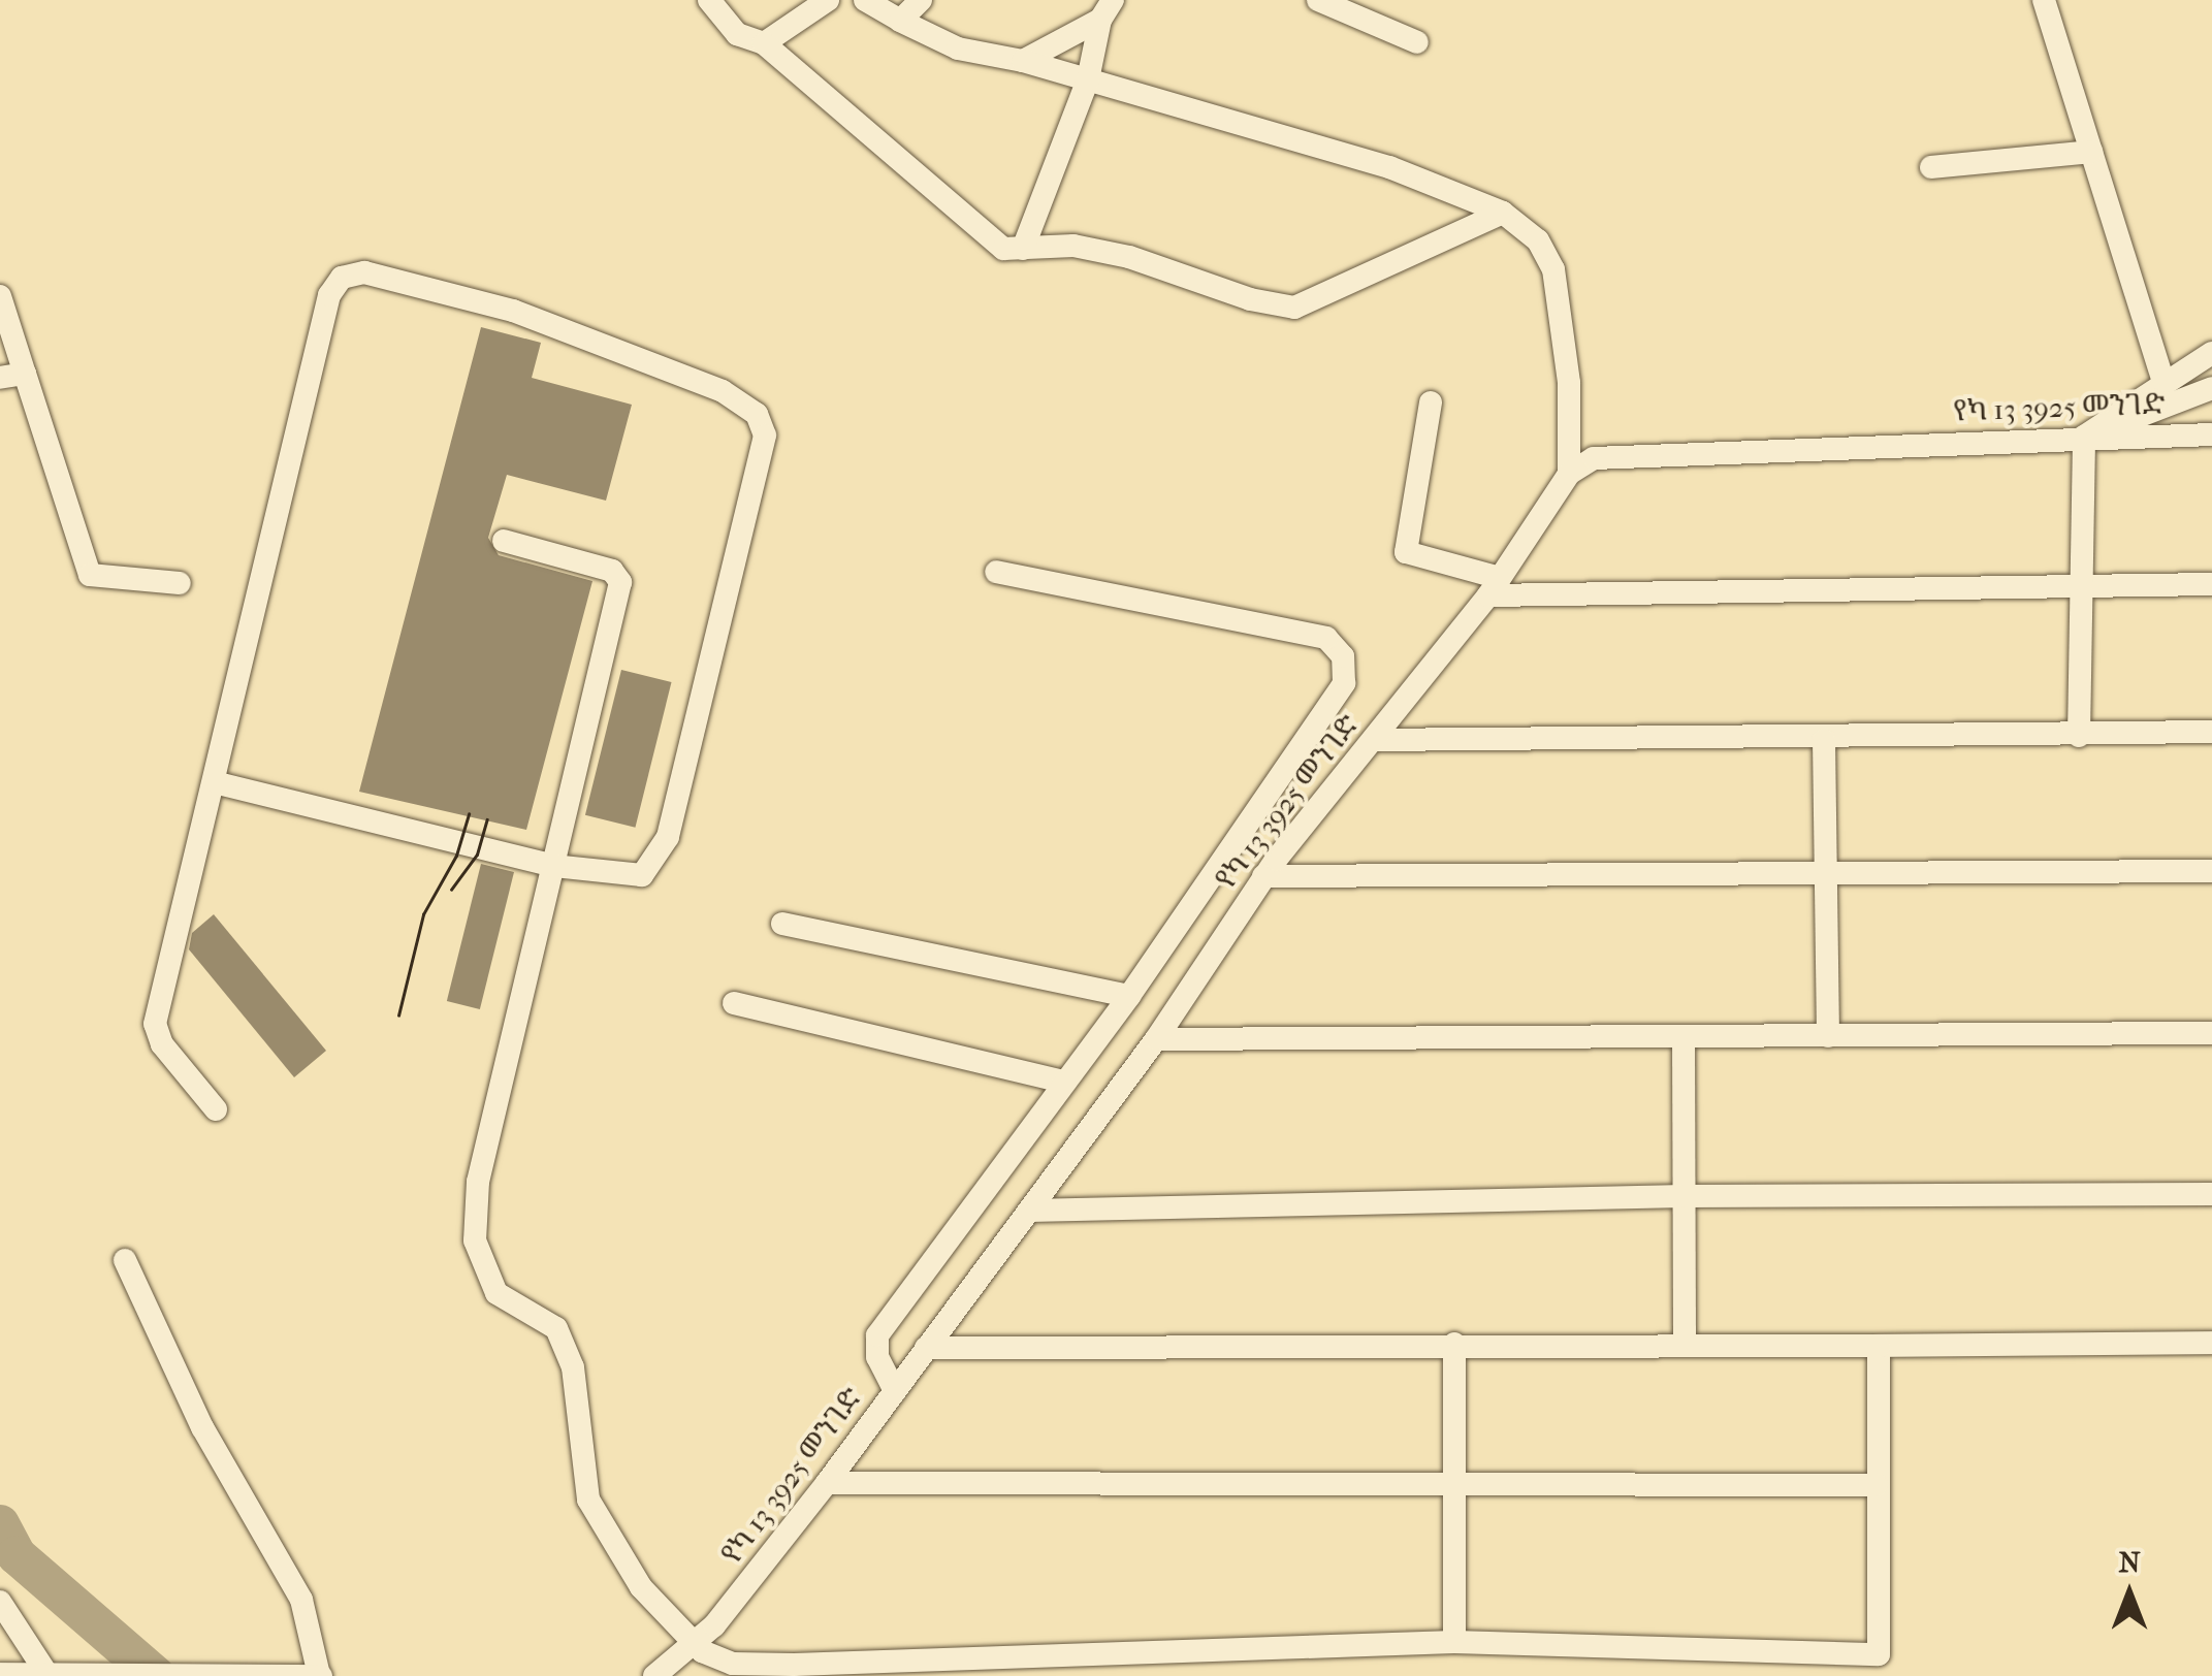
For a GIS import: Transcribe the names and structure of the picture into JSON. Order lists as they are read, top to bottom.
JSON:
{
  "streets": {
    "street": ["የካ 13 3925 መንገድ"]
  },
  "north": "top"
}
